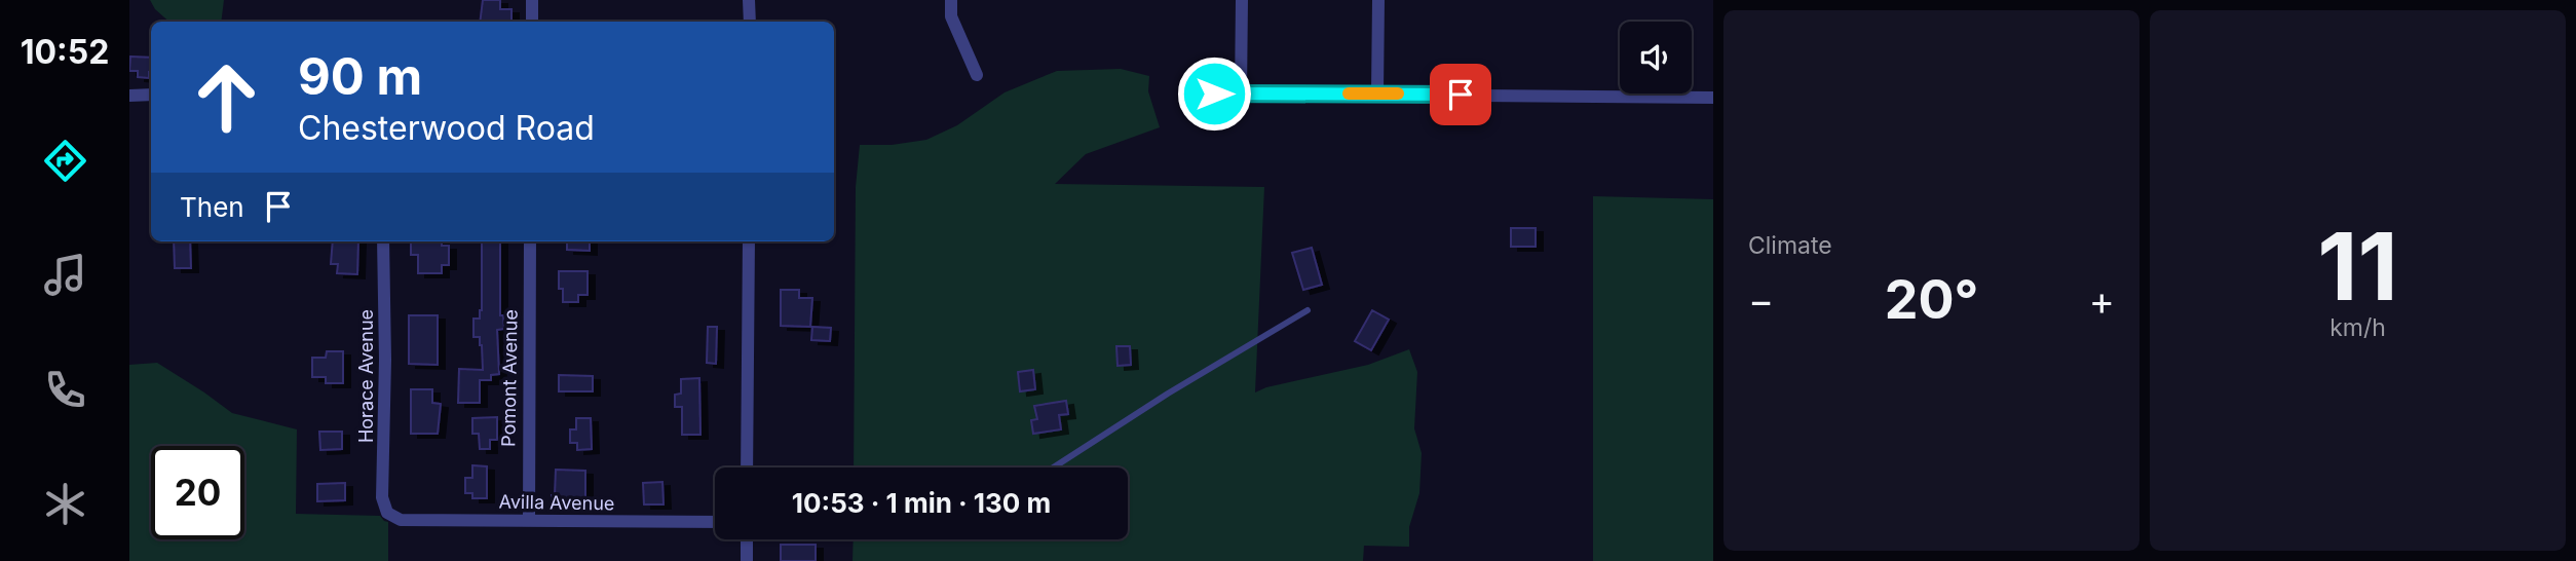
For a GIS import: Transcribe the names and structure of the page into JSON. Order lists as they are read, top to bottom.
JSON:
{
  "streets": {
    "street": ["Horace Avenue", "Pomont Avenue", "Avilla Avenue"]
  },
  "crossings": [
    ["Horace Avenue", "Avilla Avenue"],
    ["Pomont Avenue", "Avilla Avenue"]
  ],
  "page": {
    "tabs": "10:52",
    "tile": [
      "Climate",
      ["11", "km/h"]
    ],
    "turn": ["90 m", "Chesterwood Road"],
    "then": "Then",
    "heat": ["−", "20°", "+"],
    "limit": "20",
    "trip": "10:53 · 1 min · 130 m"
  }
}
